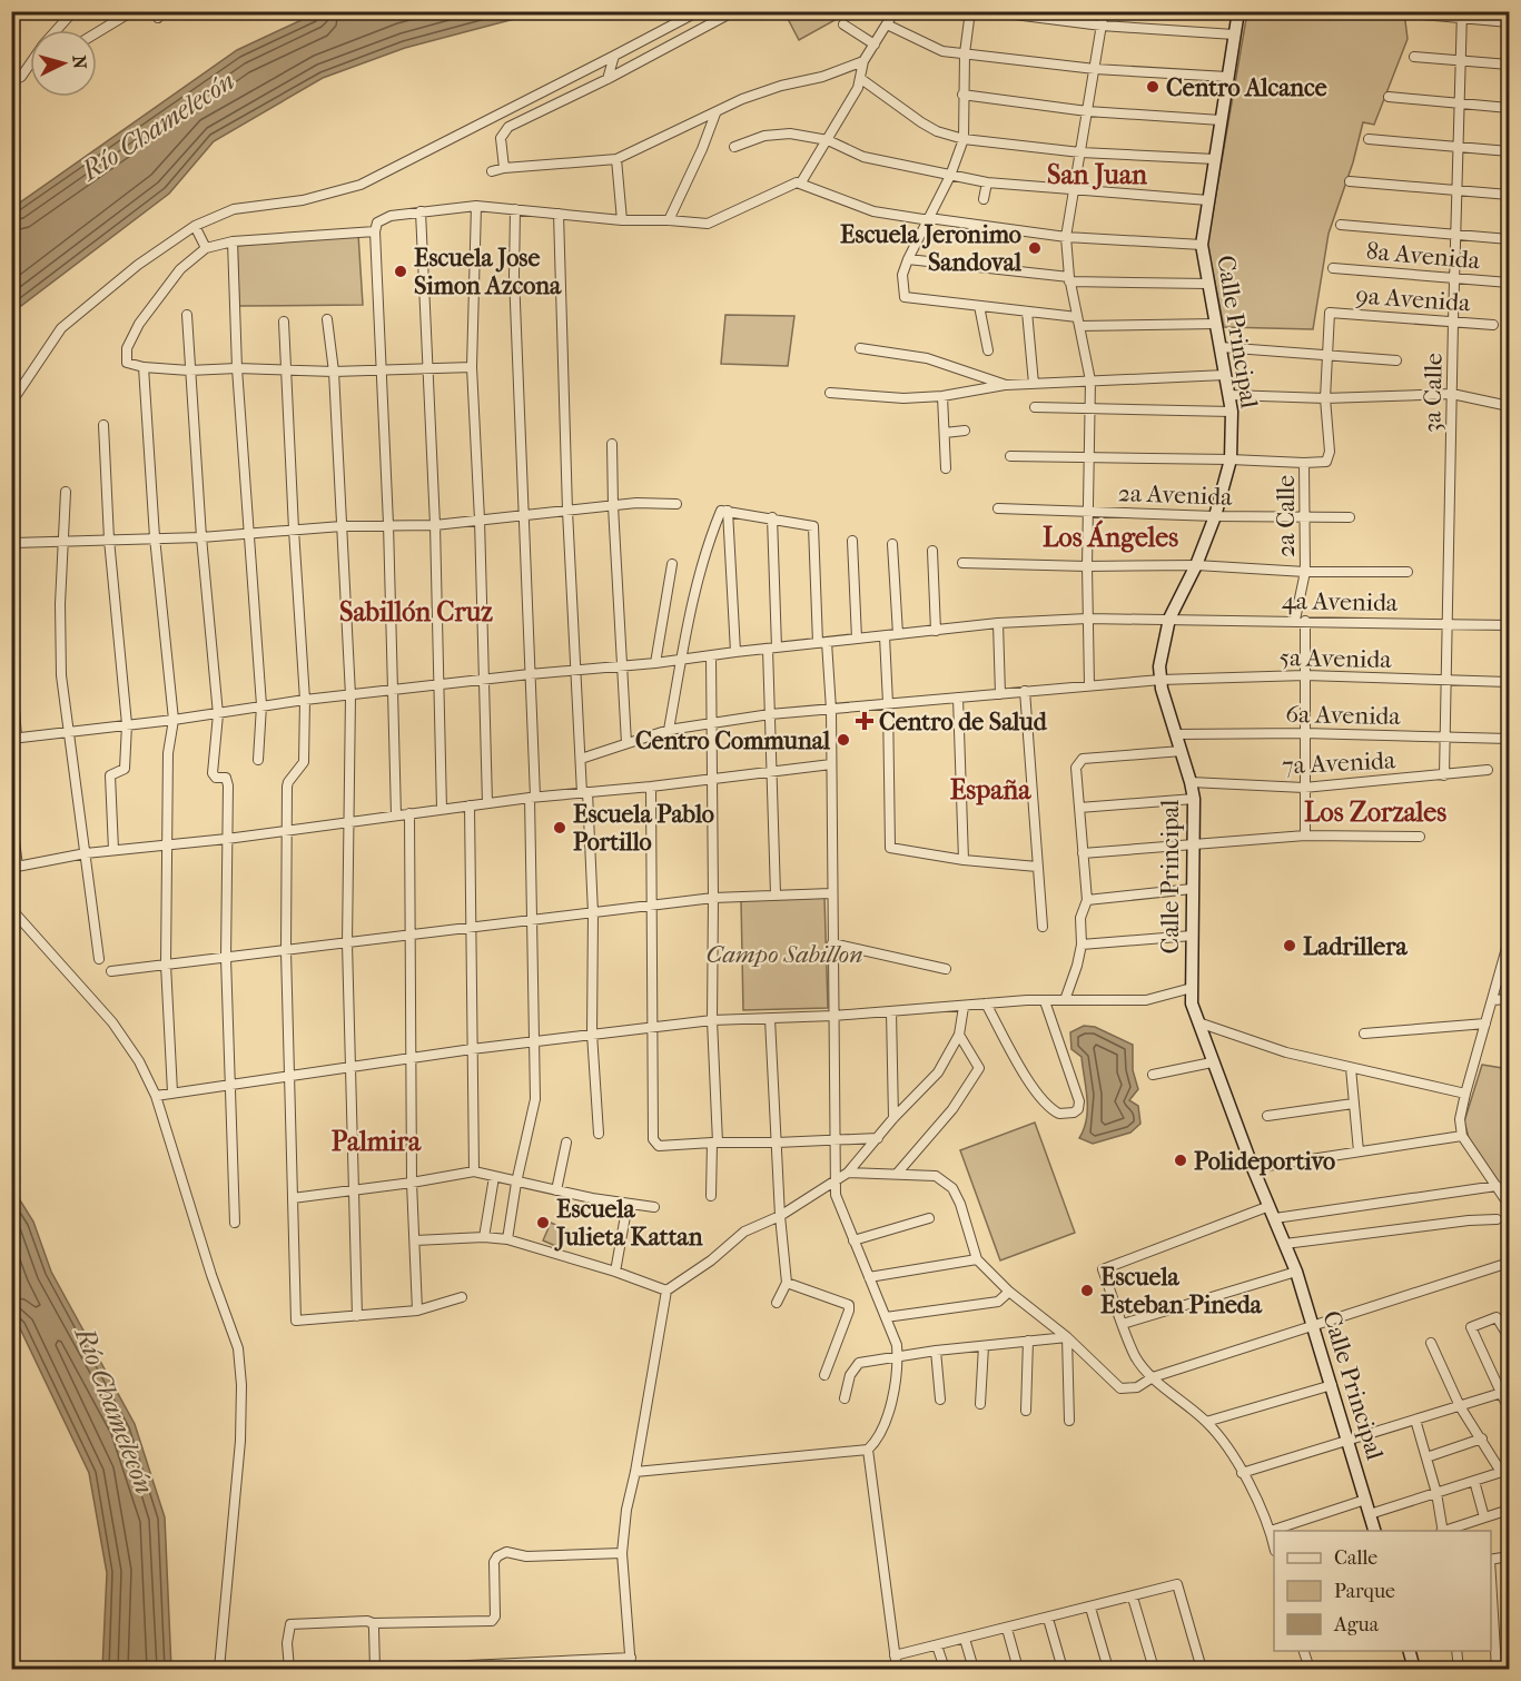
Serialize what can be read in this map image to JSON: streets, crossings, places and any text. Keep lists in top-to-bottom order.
{
  "streets": {
    "street": [
      "8a Avenida",
      "9a Avenida",
      "Calle Principal",
      "3a Calle",
      "2a Avenida",
      "2a Calle",
      "4a Avenida",
      "5a Avenida",
      "6a Avenida",
      "7a Avenida"
    ]
  },
  "crossings": [
    ["8a Avenida", "3a Calle"],
    ["9a Avenida", "3a Calle"],
    ["9a Avenida", "2a Calle"],
    ["Calle Principal", "2a Avenida"],
    ["Calle Principal", "4a Avenida"],
    ["Calle Principal", "5a Avenida"],
    ["Calle Principal", "6a Avenida"],
    ["Calle Principal", "7a Avenida"],
    ["3a Calle", "4a Avenida"],
    ["3a Calle", "5a Avenida"],
    ["3a Calle", "6a Avenida"],
    ["3a Calle", "7a Avenida"],
    ["2a Avenida", "2a Calle"],
    ["2a Calle", "4a Avenida"],
    ["2a Calle", "5a Avenida"],
    ["2a Calle", "6a Avenida"],
    ["2a Calle", "7a Avenida"]
  ],
  "districts": [
    "San Juan",
    "Los Ángeles",
    "Sabillón Cruz",
    "España",
    "Los Zorzales",
    "Palmira"
  ],
  "water": ["Río Chamelecón"],
  "parks": ["Campo Sabillon"],
  "places": {
    "other": [
      "Centro Alcance",
      "Escuela Jeronimo Sandoval",
      "Escuela Jose Simon Azcona",
      "Centro Communal",
      "Escuela Pablo Portillo",
      "Ladrillera",
      "Polideportivo",
      "Escuela Julieta Kattan",
      "Escuela Esteban Pineda"
    ],
    "health": ["Centro de Salud"]
  },
  "legend": ["Calle", "Parque", "Agua"],
  "north": "right"
}
